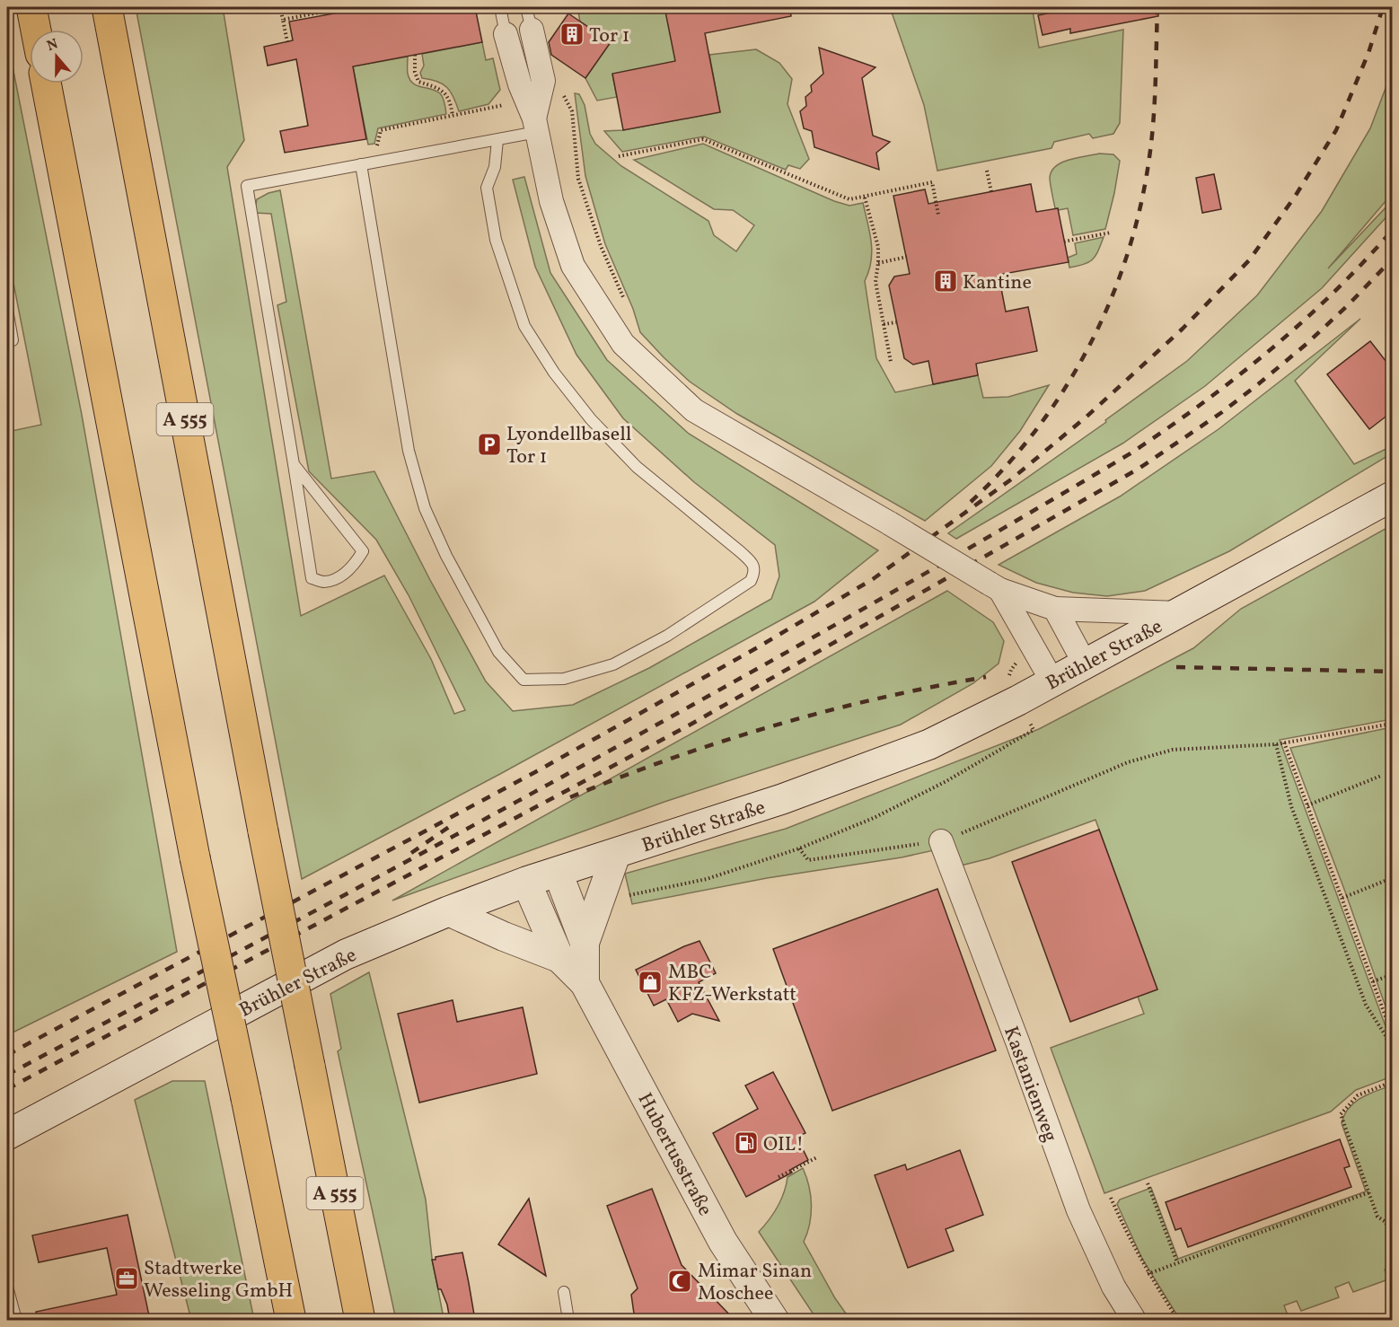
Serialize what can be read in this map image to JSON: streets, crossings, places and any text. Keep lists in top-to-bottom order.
{
  "streets": {
    "highway": ["A 555"],
    "main road": ["Brühler Straße"],
    "street": ["Kastanienweg", "Hubertusstraße"]
  },
  "crossings": [
    ["Brühler Straße", "Hubertusstraße"]
  ],
  "places": {
    "building": ["Tor 1", "Kantine"],
    "parking": ["Lyondellbasell Tor 1"],
    "shop": ["MBC KFZ-Werkstatt"],
    "fuel station": ["OIL!"],
    "office": ["Stadtwerke Wesseling GmbH"],
    "mosque": ["Mimar Sinan Moschee"]
  },
  "north": "top"
}
